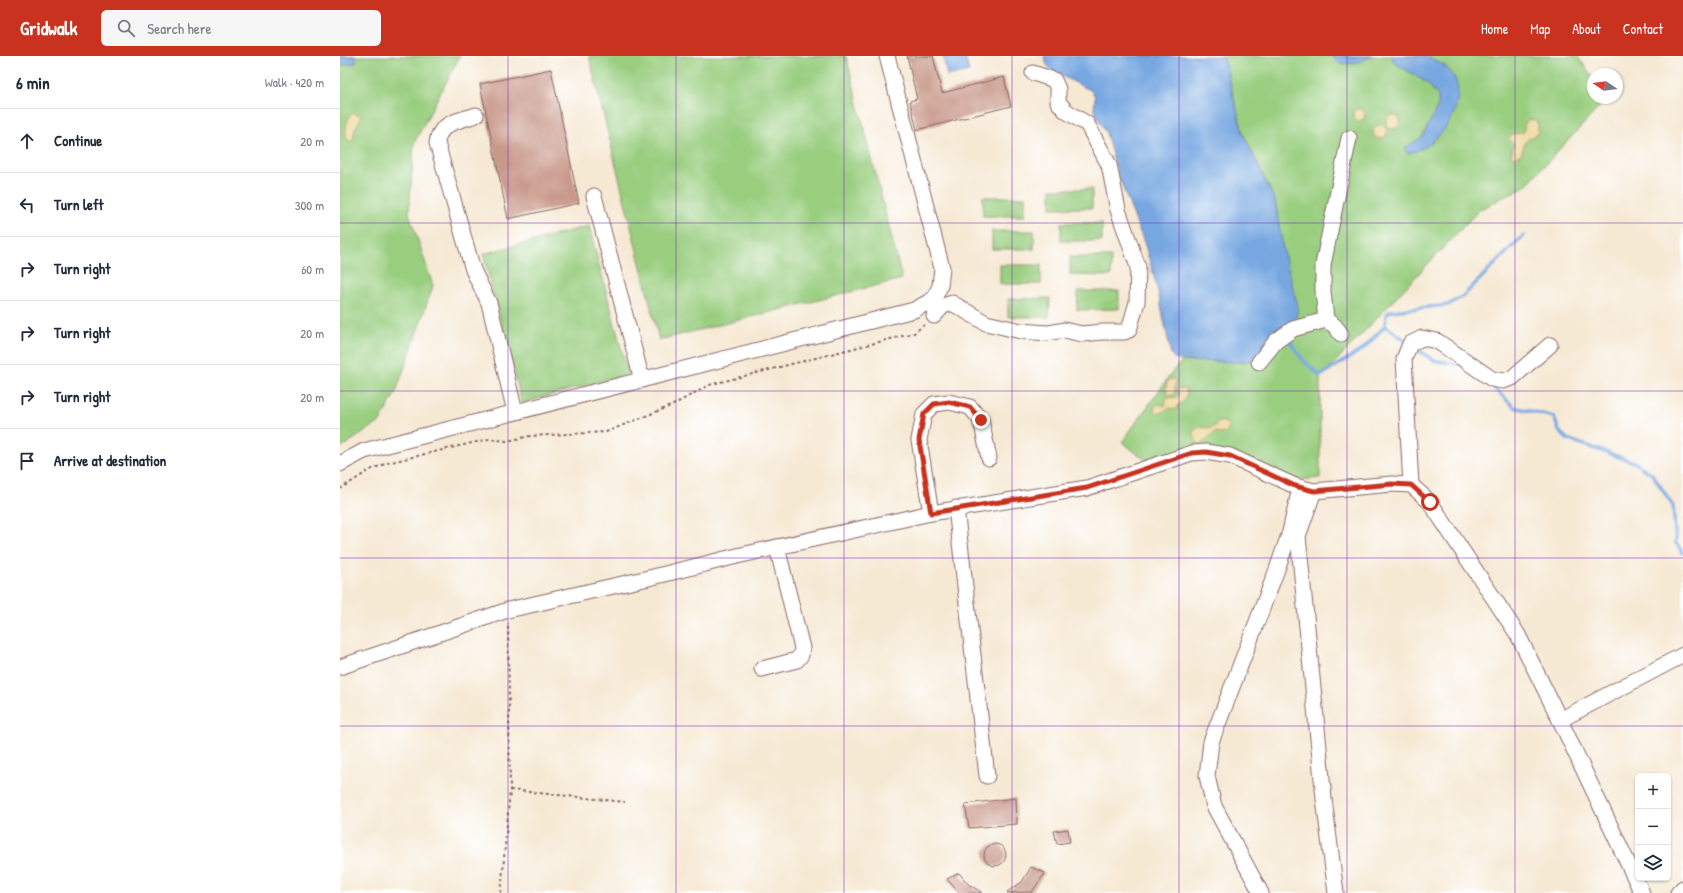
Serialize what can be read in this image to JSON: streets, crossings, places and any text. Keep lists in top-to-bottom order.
{
  "north": "left",
  "page": {
    "header": "Gridwalk",
    "search": "Search here",
    "nav": [
      "Home",
      "Map",
      "About",
      "Contact"
    ],
    "heading": ["6 min", "Walk · 420 m"],
    "list": [
      ["Continue", "20 m"],
      ["Turn left", "300 m"],
      ["Turn right", "60 m"],
      ["Turn right", "20 m"],
      ["Turn right", "20 m"],
      "Arrive at destination"
    ],
    "map_buttons": ["+", "−"]
  }
}
